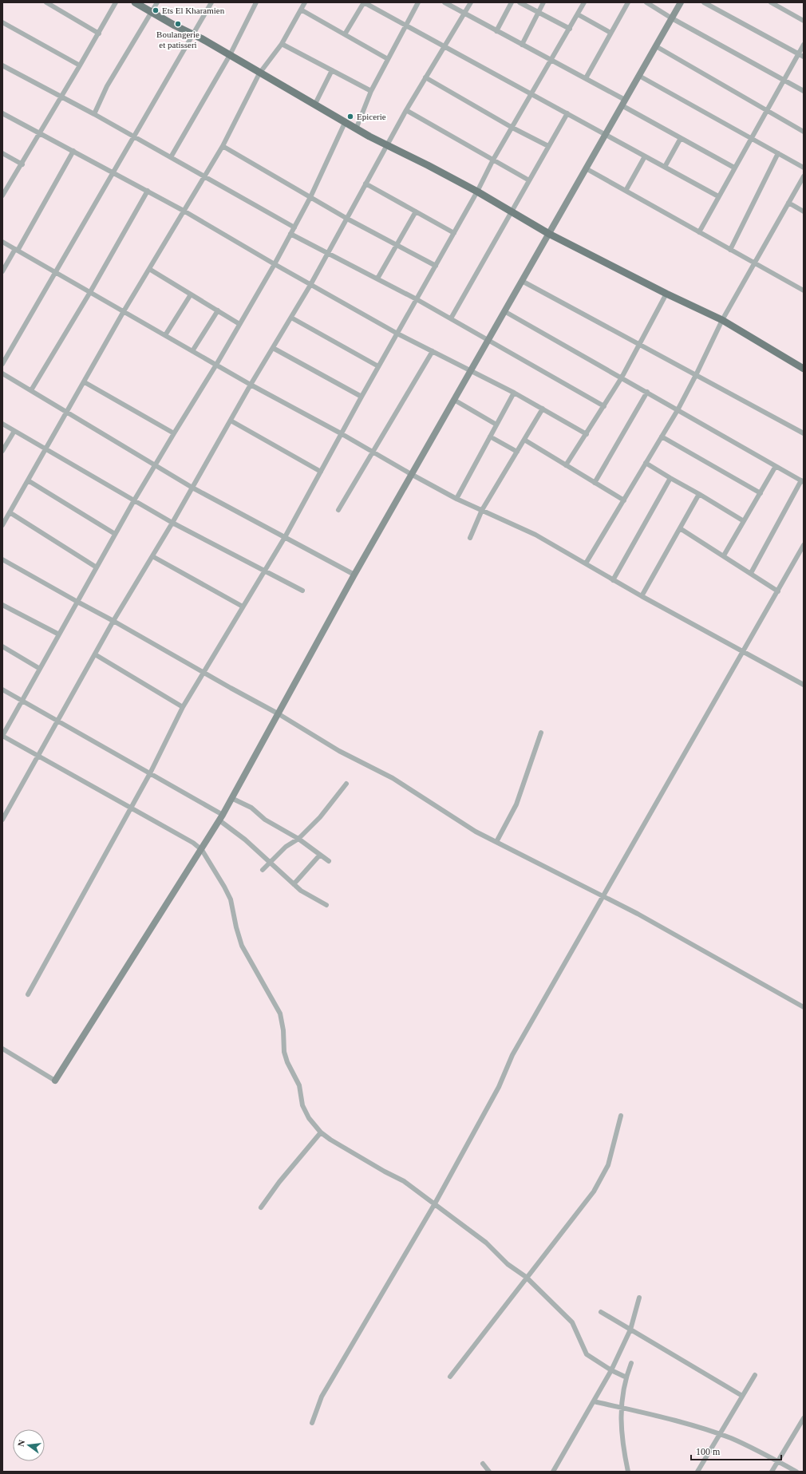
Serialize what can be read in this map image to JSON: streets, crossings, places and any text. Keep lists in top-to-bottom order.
{
  "places": ["Ets El Kharamien", "Boulangerie et patisseri", "Epicerie"],
  "scale_bar": "100 m",
  "north": "left"
}
